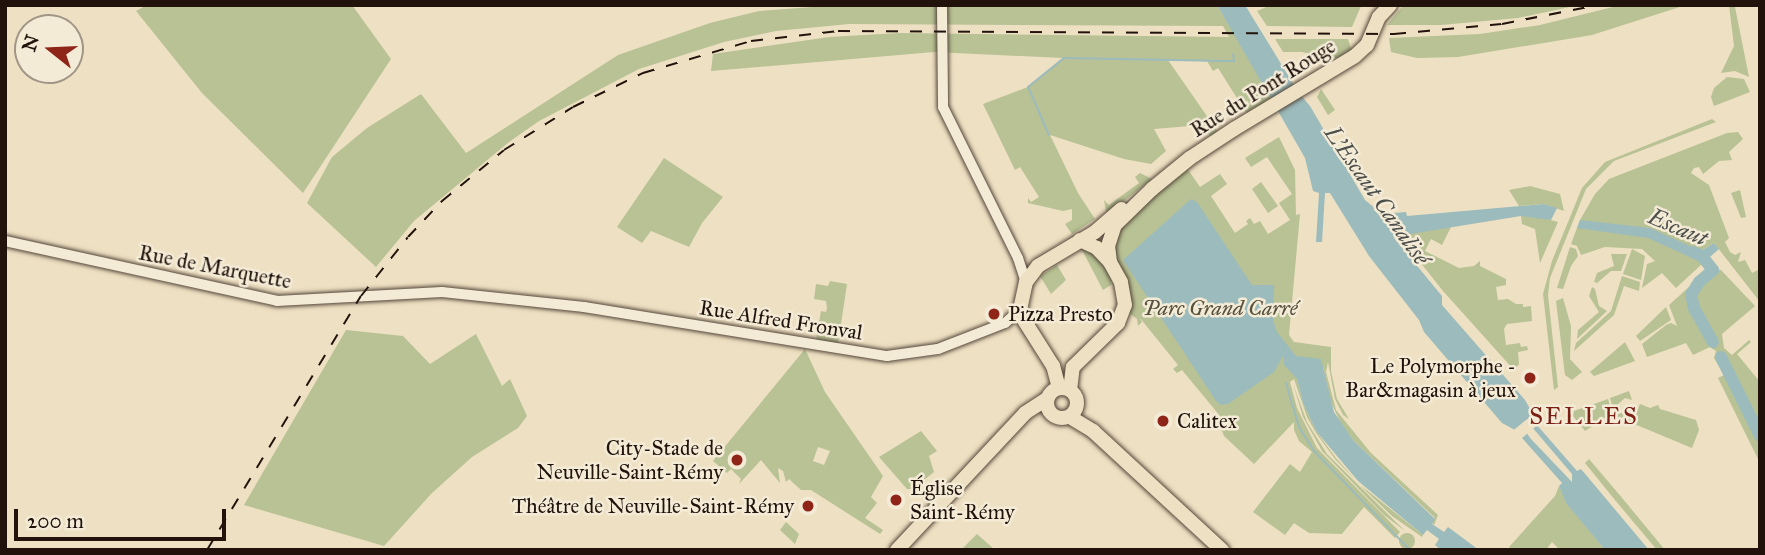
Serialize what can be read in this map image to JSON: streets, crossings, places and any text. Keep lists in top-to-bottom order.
{
  "streets": {
    "main road": ["Rue du Pont Rouge"],
    "street": ["Rue de Marquette", "Rue Alfred Fronval"]
  },
  "crossings": [
    ["Rue du Pont Rouge", "Rue Alfred Fronval"],
    ["Rue de Marquette", "Rue Alfred Fronval"]
  ],
  "districts": ["SELLES"],
  "water": ["L'Escaut Canalisé", "Escaut"],
  "parks": ["Parc Grand Carré"],
  "places": [
    "Pizza Presto",
    "Le Polymorphe - Bar&magasin à jeux",
    "Calitex",
    "City-Stade de Neuville-Saint-Rémy",
    "Église Saint-Rémy",
    "Théâtre de Neuville-Saint-Rémy"
  ],
  "scale_bar": "200 m",
  "north": "left"
}
